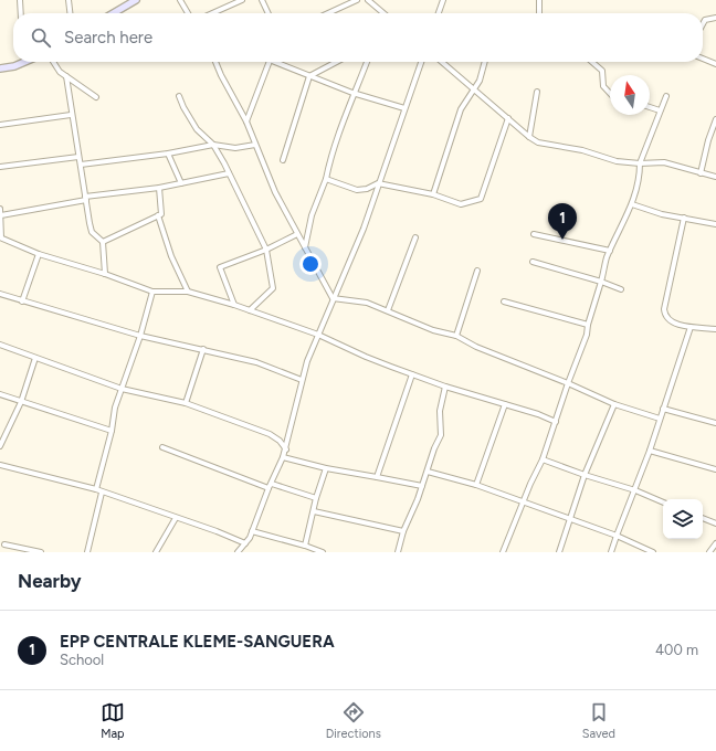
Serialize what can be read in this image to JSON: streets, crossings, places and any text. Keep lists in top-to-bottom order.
{
  "north": "top",
  "page": {
    "search": "Search here",
    "pins": "1",
    "heading": "Nearby",
    "list": [
      {
        "mark": "1",
        "name": "EPP CENTRALE KLEME-SANGUERA",
        "note": "School",
        "value": "400 m"
      }
    ],
    "nav": ["Map", "Directions", "Saved"]
  }
}
